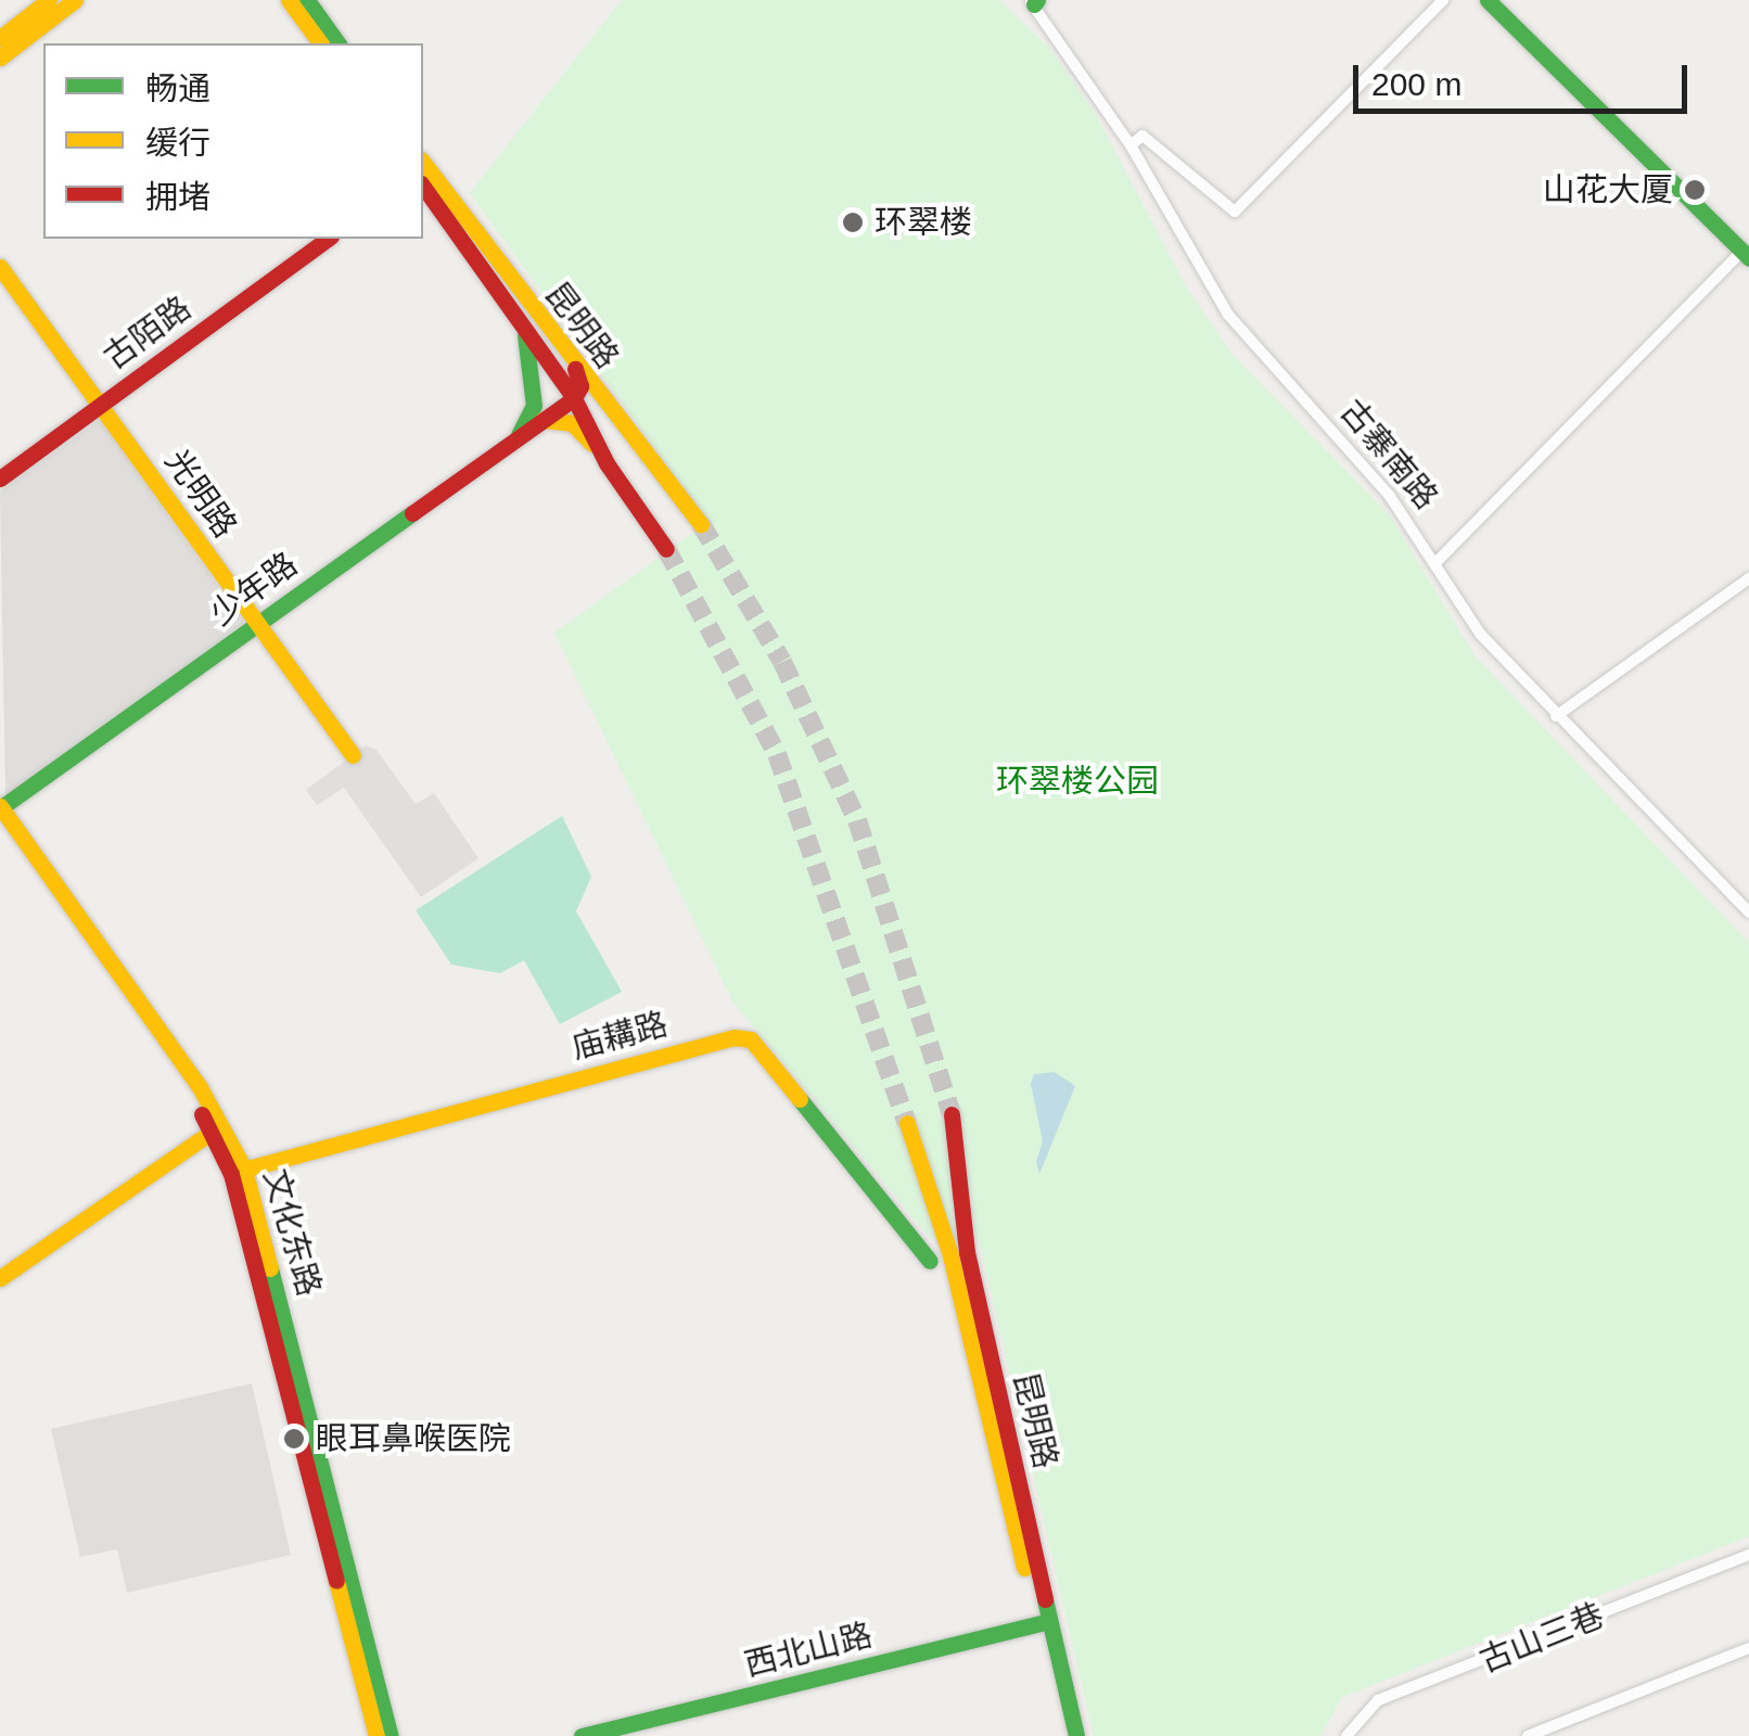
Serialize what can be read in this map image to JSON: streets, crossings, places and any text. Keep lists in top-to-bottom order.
{
  "streets": {
    "main road": [
      "昆明路",
      "古陌路",
      "光明路",
      "少年路",
      "庙耩路",
      "文化东路",
      "西北山路"
    ],
    "street": ["古寨南路", "古山三巷"]
  },
  "crossings": [
    ["昆明路", "少年路"],
    ["昆明路", "西北山路"],
    ["古陌路", "光明路"],
    ["光明路", "少年路"],
    ["少年路", "文化东路"],
    ["庙耩路", "文化东路"]
  ],
  "parks": ["环翠楼公园"],
  "places": ["山花大厦", "环翠楼", "眼耳鼻喉医院"],
  "legend": ["畅通", "缓行", "拥堵"],
  "scale_bar": "200 m"
}
